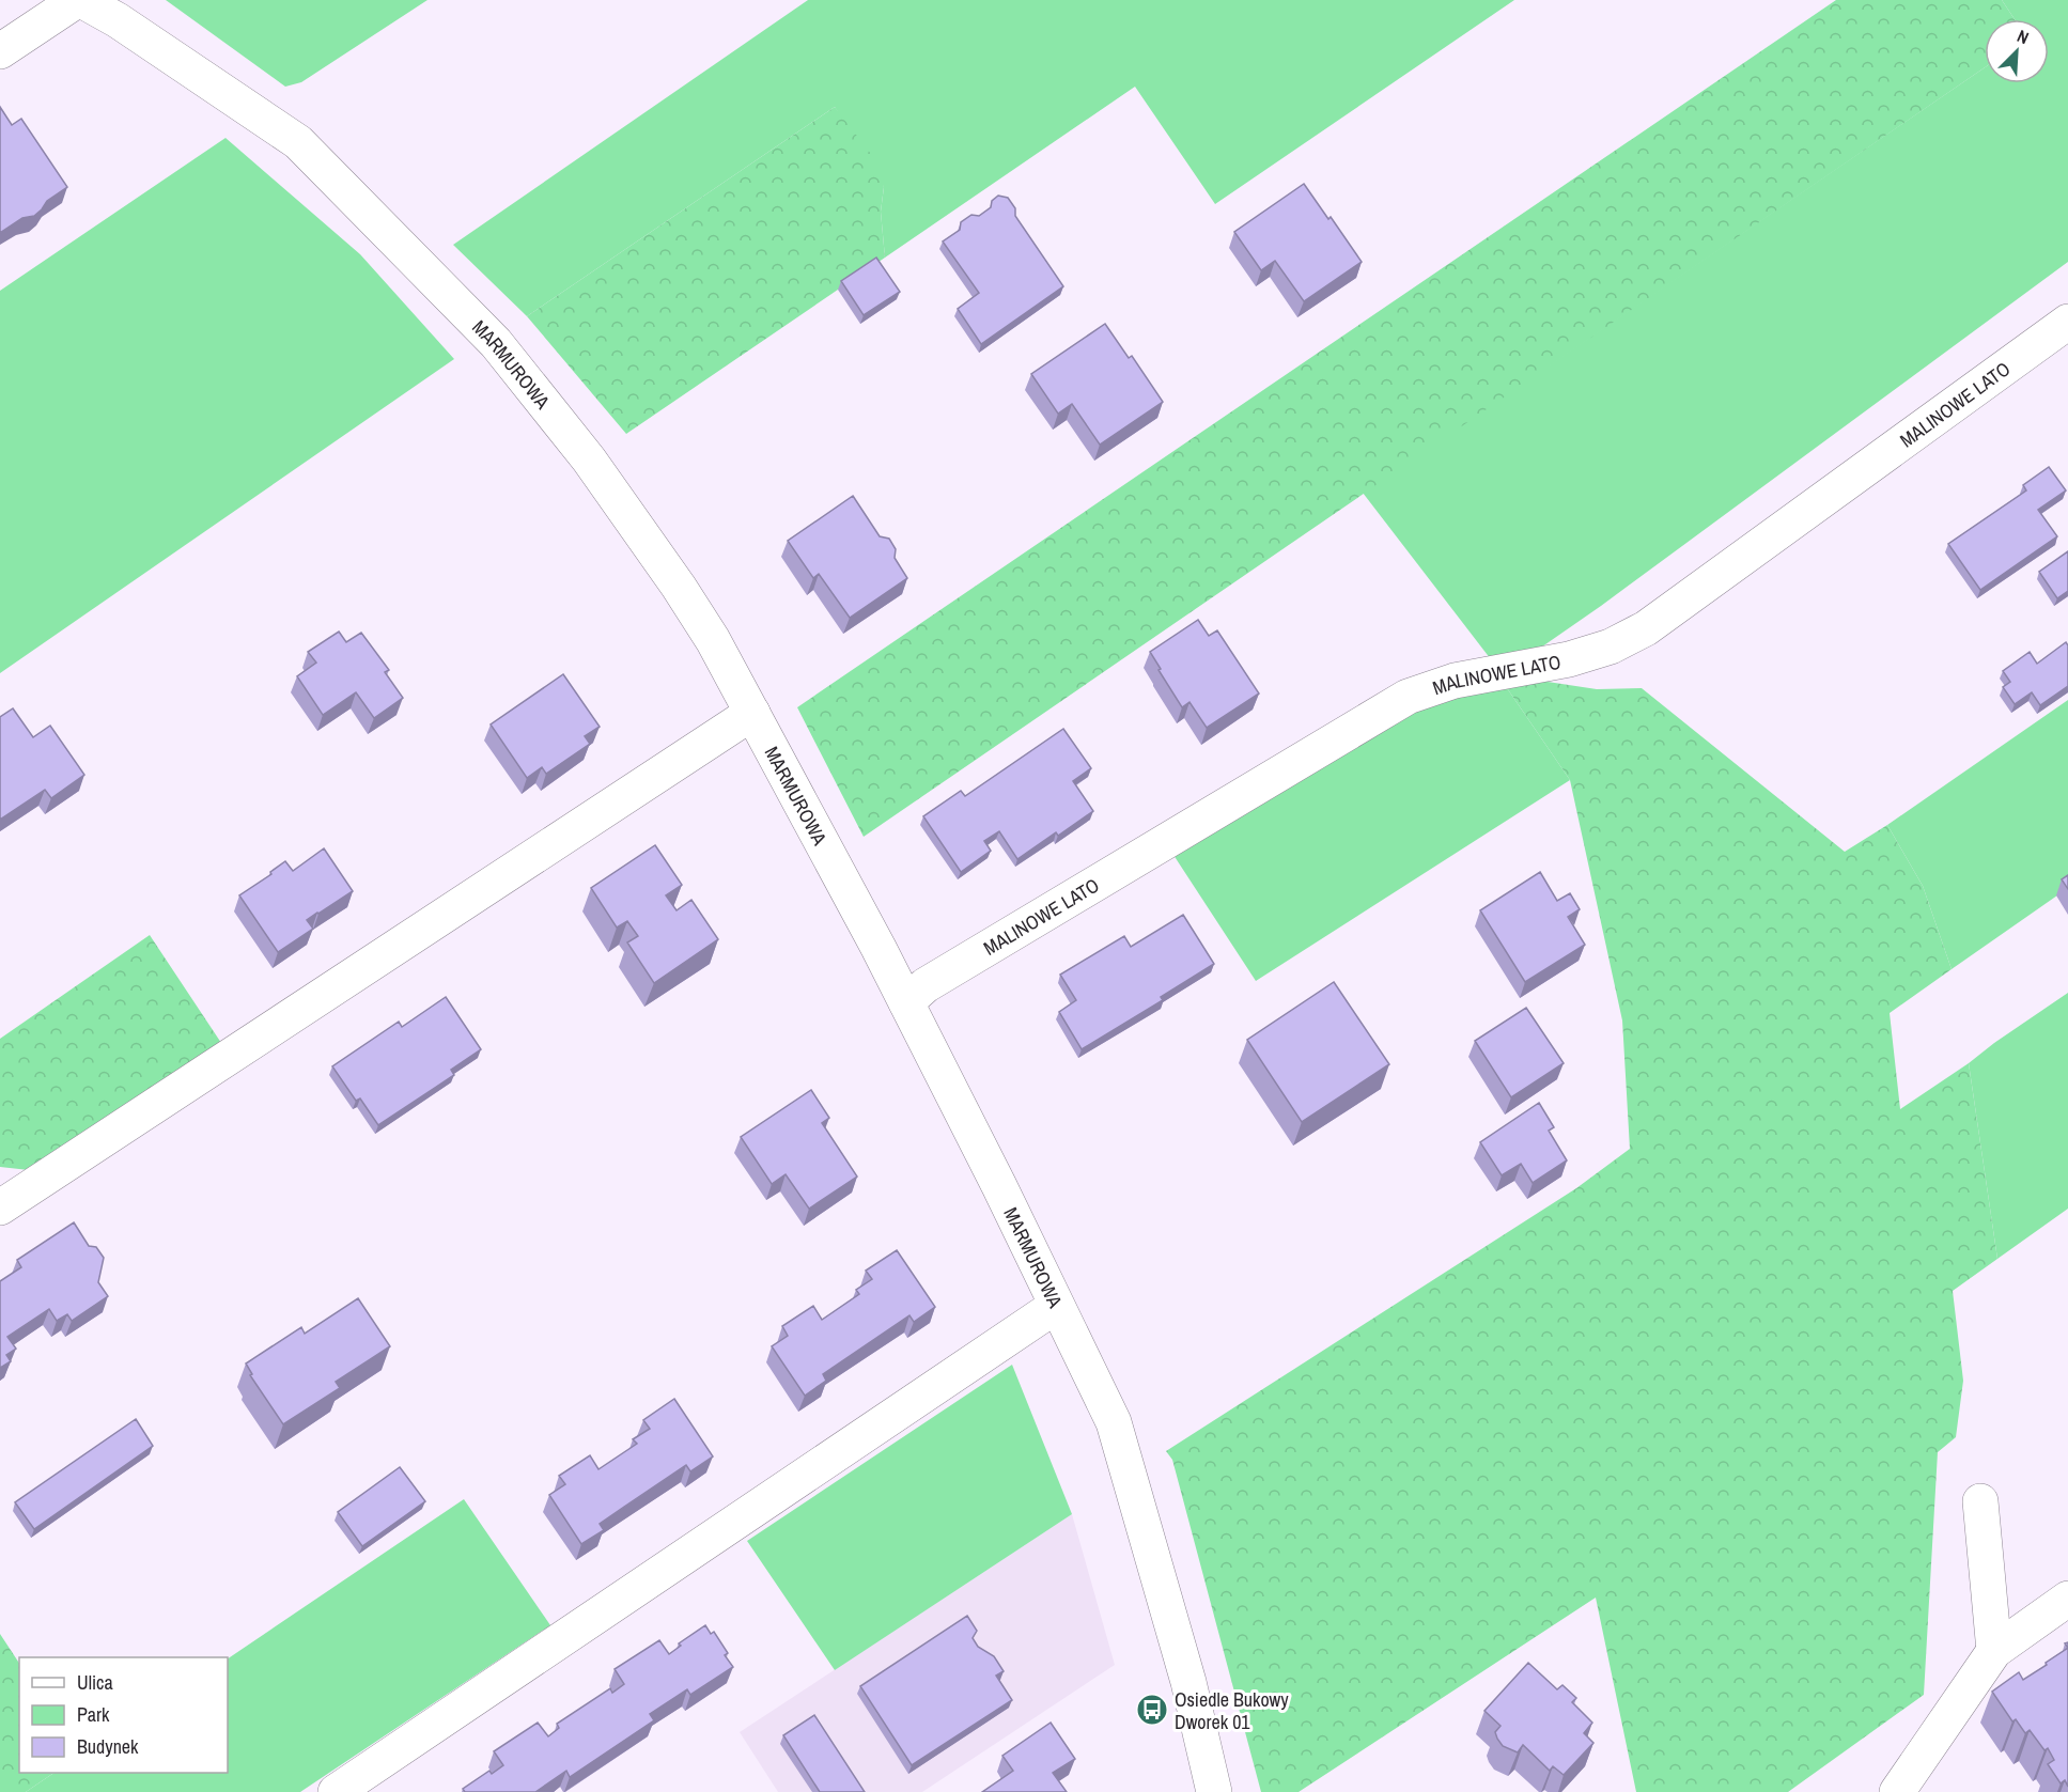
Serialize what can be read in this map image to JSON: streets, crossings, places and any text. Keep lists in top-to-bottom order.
{
  "streets": {
    "street": ["MARMUROWA", "MALINOWE LATO"]
  },
  "crossings": [
    ["MARMUROWA", "MALINOWE LATO"]
  ],
  "places": {
    "bus stop": ["Osiedle Bukowy Dworek 01"]
  },
  "legend": ["Ulica", "Park", "Budynek"],
  "north": "top right"
}
